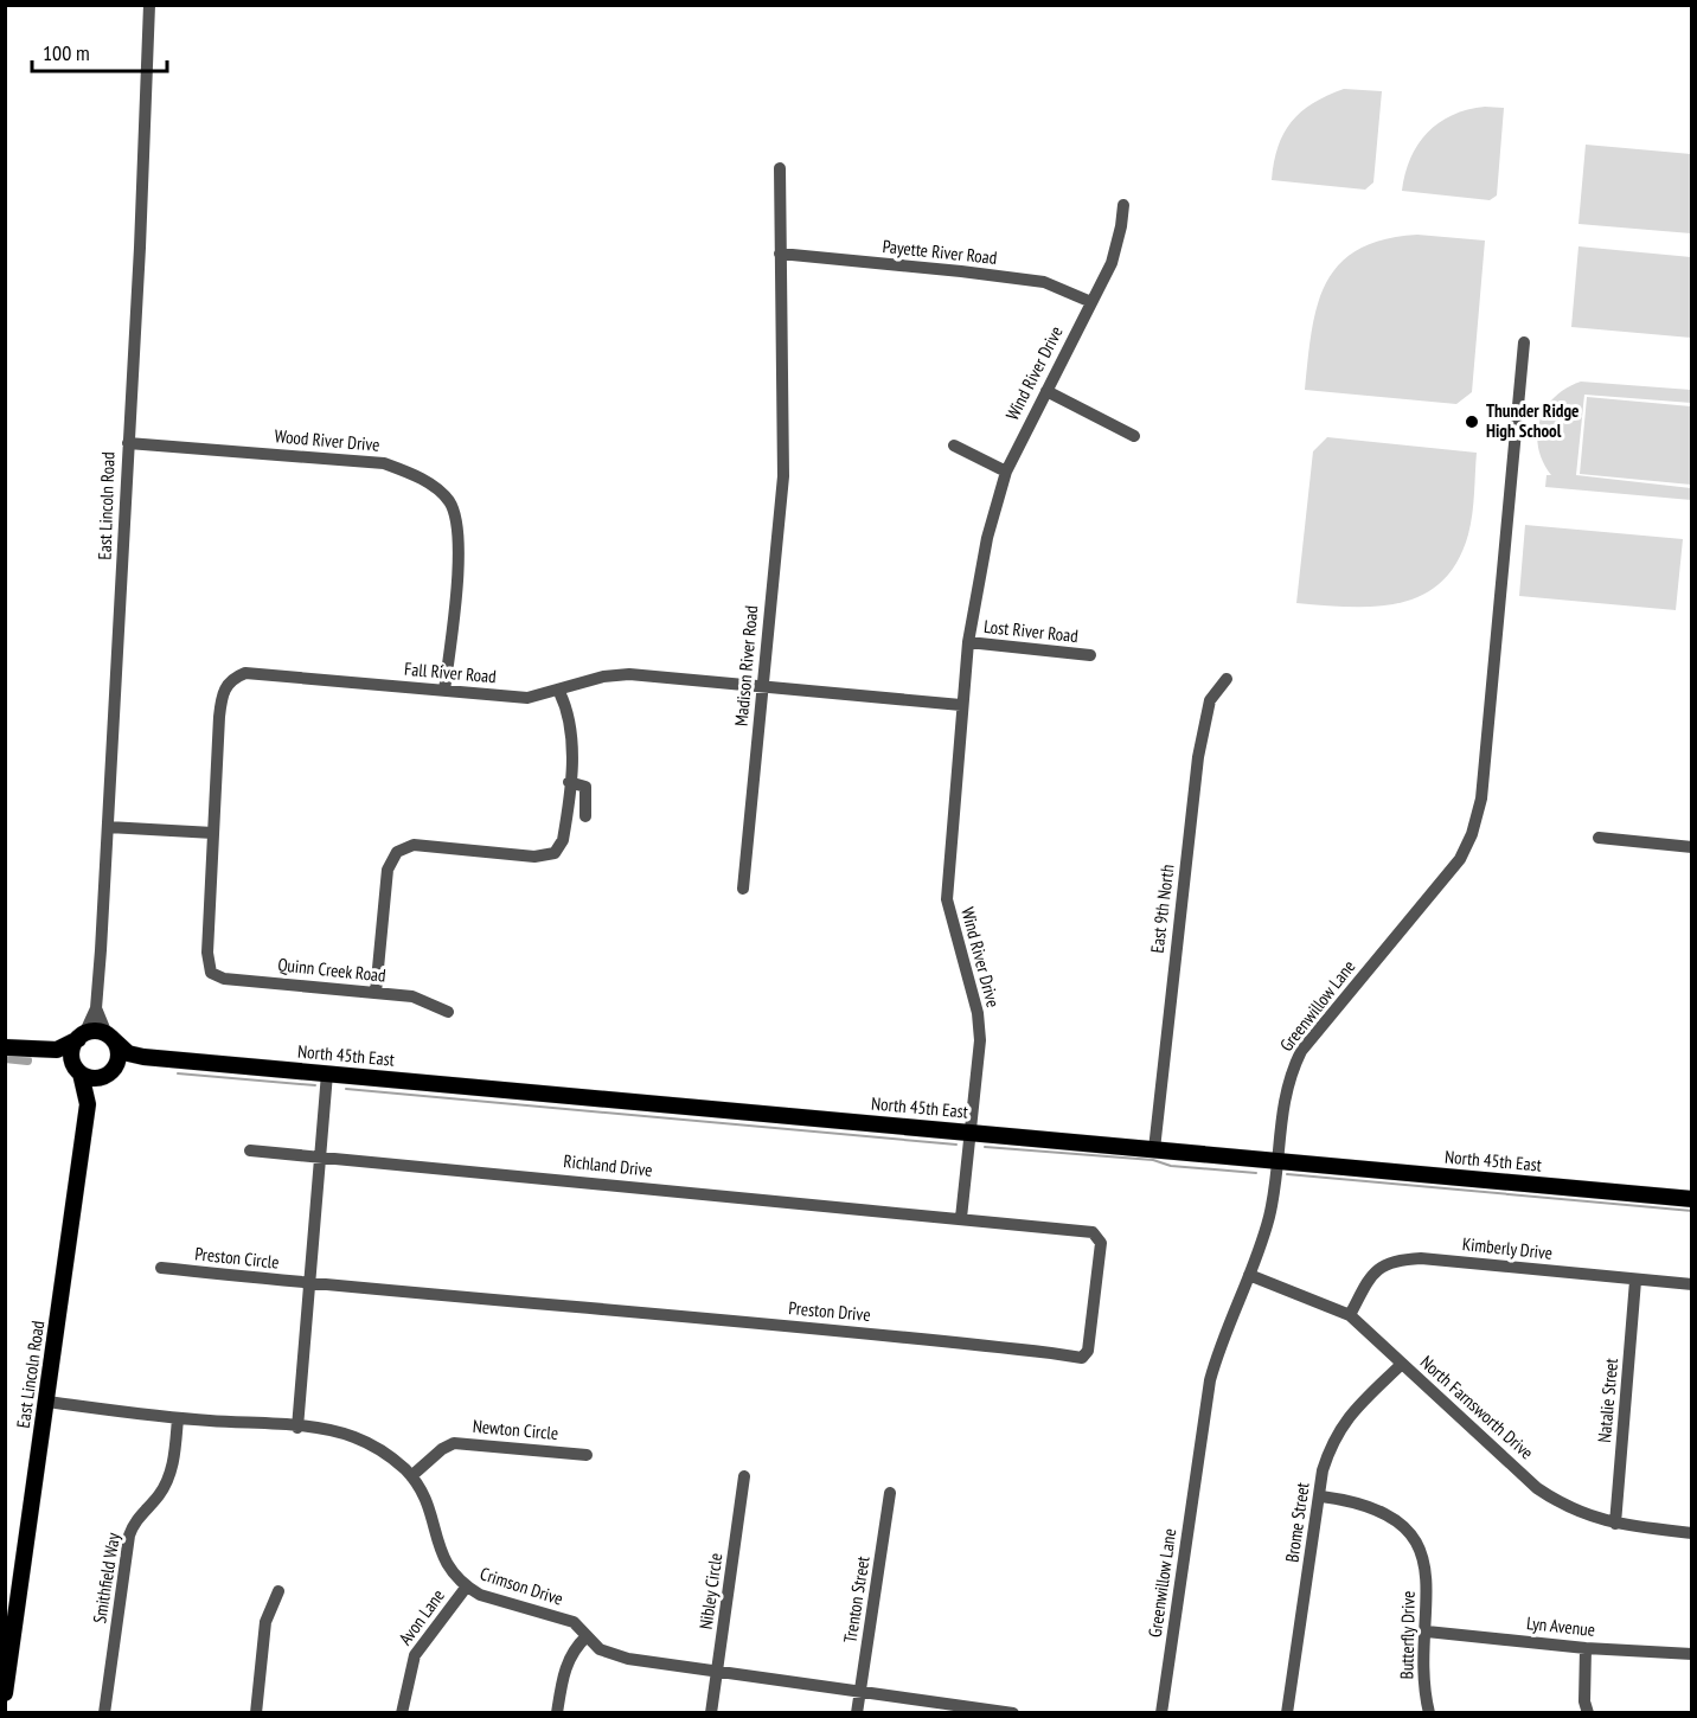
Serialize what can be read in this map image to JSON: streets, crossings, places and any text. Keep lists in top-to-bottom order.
{
  "streets": {
    "main road": ["East Lincoln Road", "North 45th East"],
    "street": [
      "Payette River Road",
      "Wind River Drive",
      "Wood River Drive",
      "Lost River Road",
      "Madison River Road",
      "Fall River Road",
      "East 9th North",
      "Quinn Creek Road",
      "Greenwillow Lane",
      "Richland Drive",
      "Kimberly Drive",
      "Preston Circle",
      "Preston Drive",
      "Natalie Street",
      "North Farnsworth Drive",
      "Newton Circle",
      "Brome Street",
      "Smithfield Way",
      "Crimson Drive",
      "Nibley Circle",
      "Trenton Street",
      "Avon Lane",
      "Lyn Avenue",
      "Butterfly Drive"
    ]
  },
  "crossings": [
    ["Payette River Road", "Wind River Drive"],
    ["Payette River Road", "Madison River Road"],
    ["Wind River Drive", "Lost River Road"],
    ["Wind River Drive", "Fall River Road"],
    ["Wind River Drive", "North 45th East"],
    ["Wind River Drive", "Richland Drive"],
    ["Wind River Drive", "Preston Drive"],
    ["Wood River Drive", "East Lincoln Road"],
    ["Wood River Drive", "Fall River Road"],
    ["East Lincoln Road", "North 45th East"],
    ["East Lincoln Road", "Crimson Drive"],
    ["Madison River Road", "Fall River Road"],
    ["Fall River Road", "Quinn Creek Road"],
    ["East 9th North", "North 45th East"],
    ["Greenwillow Lane", "North 45th East"],
    ["Greenwillow Lane", "North Farnsworth Drive"],
    ["Richland Drive", "Preston Drive"],
    ["Kimberly Drive", "Natalie Street"],
    ["Kimberly Drive", "North Farnsworth Drive"],
    ["Preston Circle", "Preston Drive"],
    ["Natalie Street", "North Farnsworth Drive"],
    ["North Farnsworth Drive", "Brome Street"],
    ["Newton Circle", "Crimson Drive"],
    ["Brome Street", "Butterfly Drive"],
    ["Smithfield Way", "Crimson Drive"],
    ["Crimson Drive", "Nibley Circle"],
    ["Crimson Drive", "Trenton Street"],
    ["Crimson Drive", "Avon Lane"],
    ["Lyn Avenue", "Butterfly Drive"]
  ],
  "places": ["Thunder Ridge High School"],
  "scale_bar": "100 m"
}
